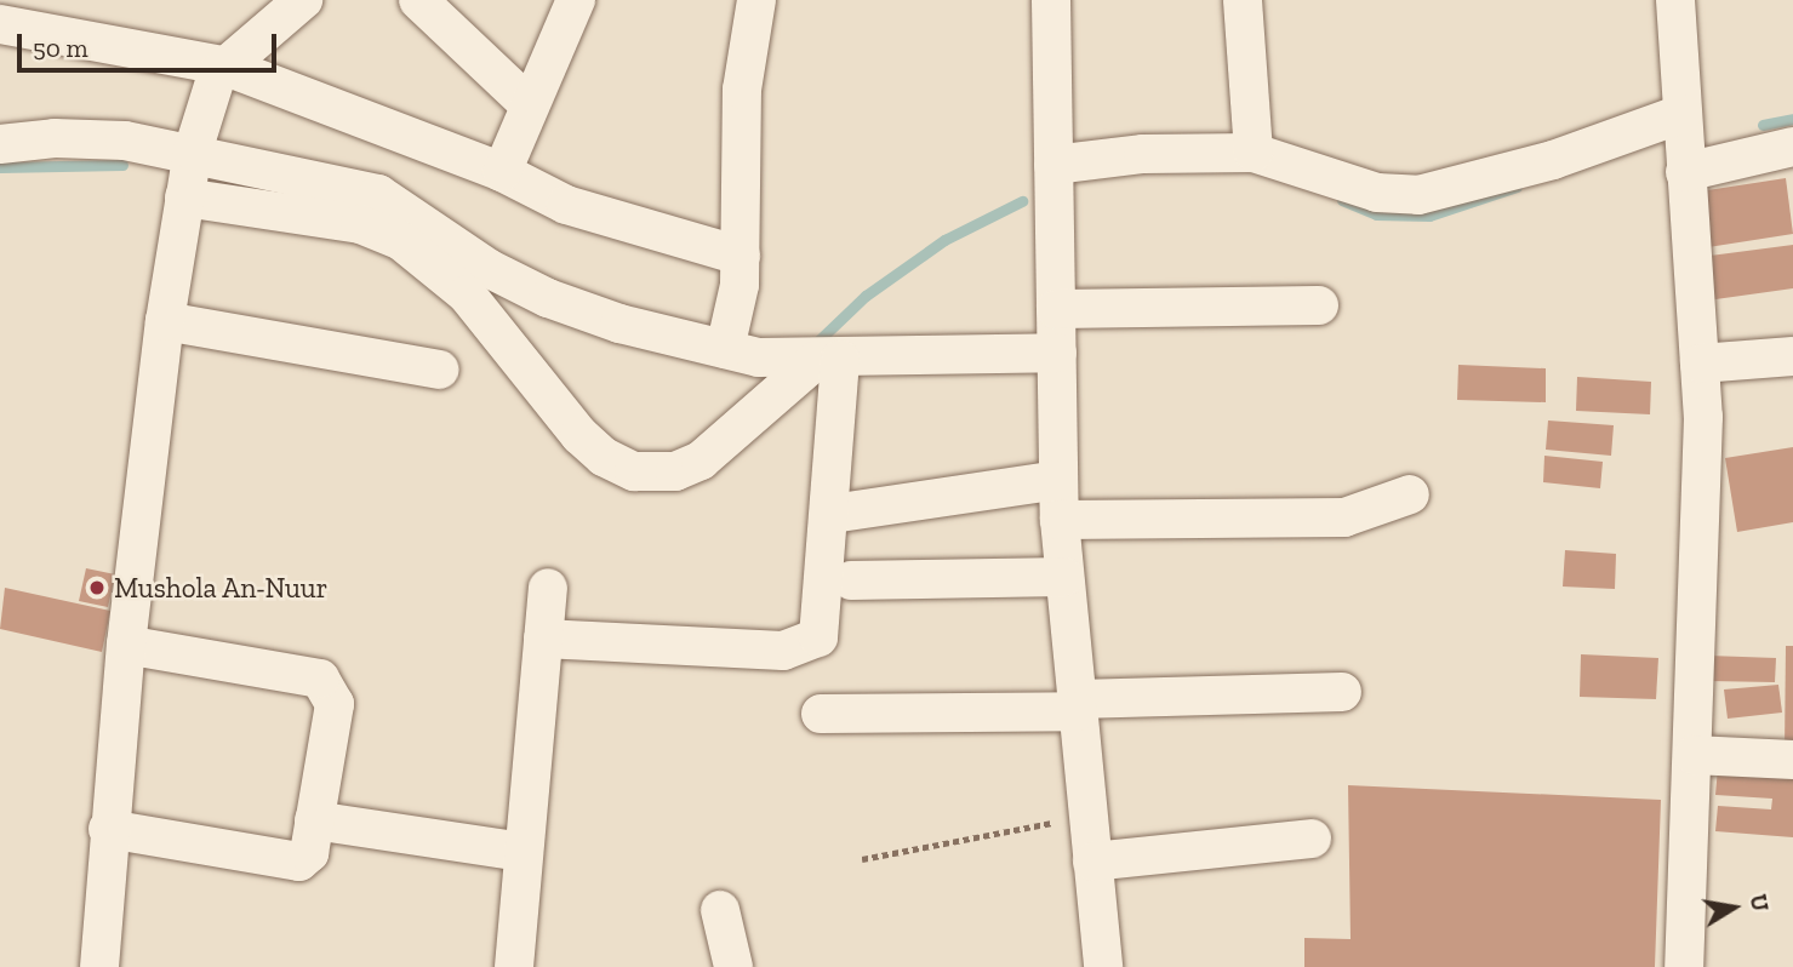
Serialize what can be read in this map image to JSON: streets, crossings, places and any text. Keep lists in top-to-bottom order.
{
  "places": ["Mushola An-Nuur"],
  "scale_bar": "50 m",
  "north": "right"
}
